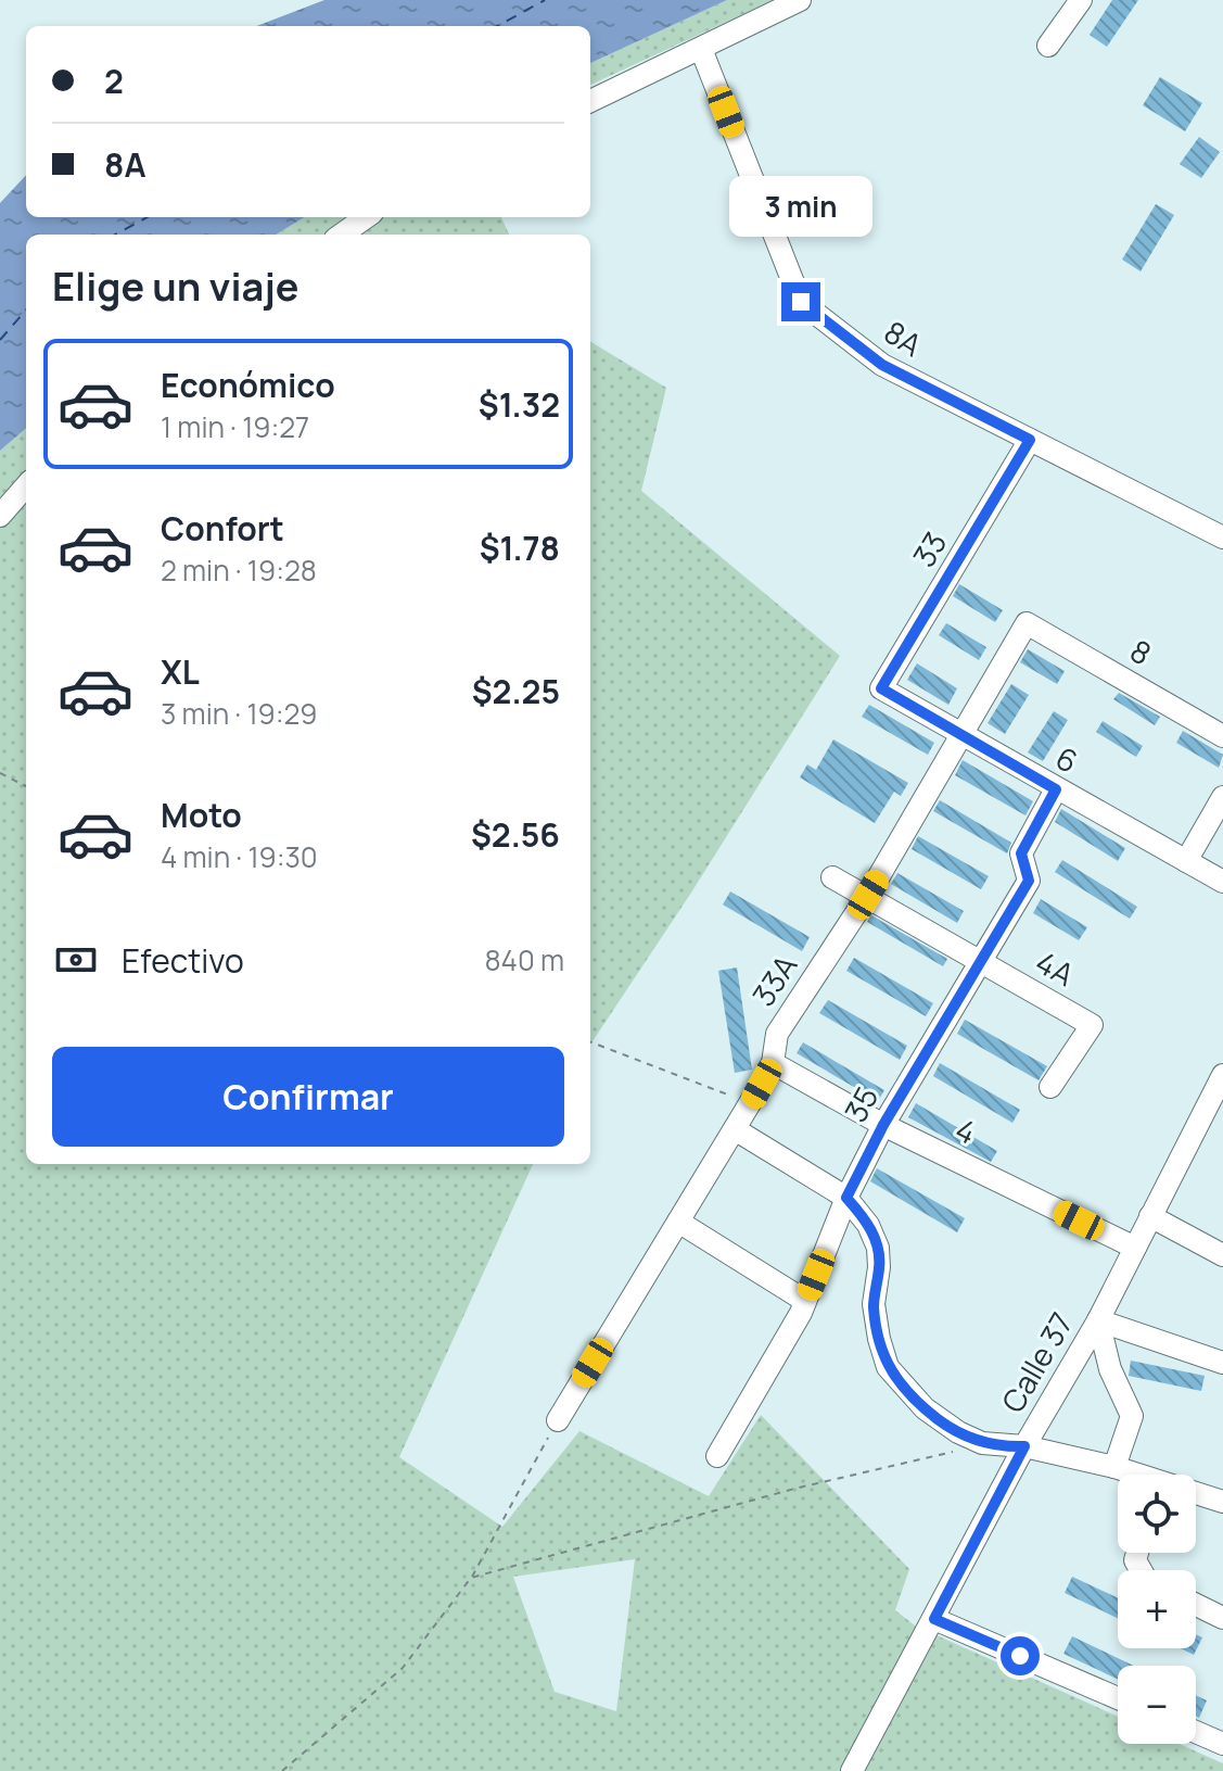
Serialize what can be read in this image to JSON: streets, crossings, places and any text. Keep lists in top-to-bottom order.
{
  "streets": {
    "street": [
      "8A",
      "33",
      "8",
      "6",
      "4A",
      "33A",
      "35",
      "4",
      "Calle 37"
    ]
  },
  "crossings": [
    ["8A", "33"],
    ["33", "6"],
    ["8", "33A"],
    ["6", "33A"],
    ["6", "35"],
    ["4A", "33A"],
    ["4A", "35"],
    ["33A", "4"],
    ["35", "4"],
    ["4", "Calle 37"]
  ],
  "page": {
    "banner": ["2", "8A"],
    "bubble": "3 min",
    "heading": "Elige un viaje",
    "list": [
      {
        "name": "Económico",
        "note": "1 min · 19:27",
        "value": "$1.32"
      },
      {
        "name": "Confort",
        "note": "2 min · 19:28",
        "value": "$1.78"
      },
      {
        "name": "XL",
        "note": "3 min · 19:29",
        "value": "$2.25"
      },
      {
        "name": "Moto",
        "note": "4 min · 19:30",
        "value": "$2.56"
      }
    ],
    "pay": ["Efectivo", "840 m"],
    "buttons": "Confirmar",
    "map_buttons": ["+", "−"]
  }
}
